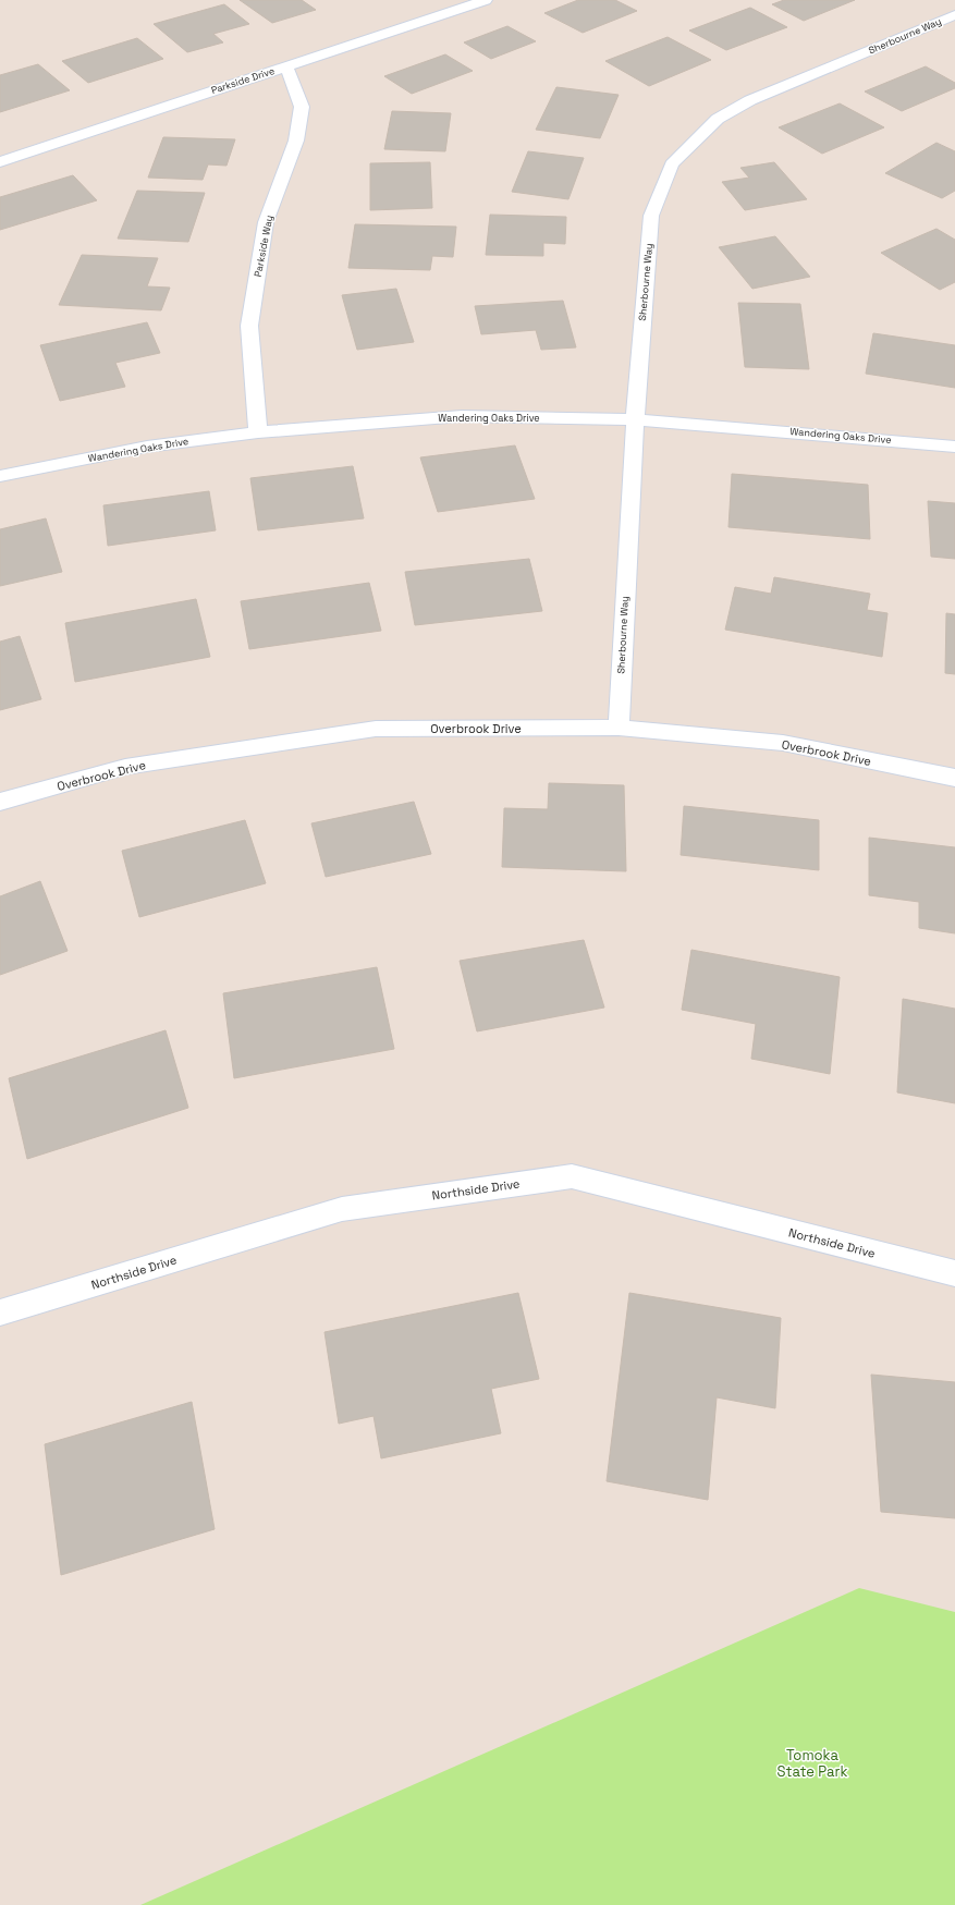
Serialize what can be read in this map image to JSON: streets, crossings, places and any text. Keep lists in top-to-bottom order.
{
  "streets": {
    "street": [
      "Sherbourne Way",
      "Parkside Drive",
      "Parkside Way",
      "Wandering Oaks Drive",
      "Overbrook Drive",
      "Northside Drive"
    ]
  },
  "crossings": [
    ["Sherbourne Way", "Wandering Oaks Drive"],
    ["Sherbourne Way", "Overbrook Drive"],
    ["Parkside Drive", "Parkside Way"],
    ["Parkside Way", "Wandering Oaks Drive"]
  ],
  "parks": ["Tomoka State Park"]
}
